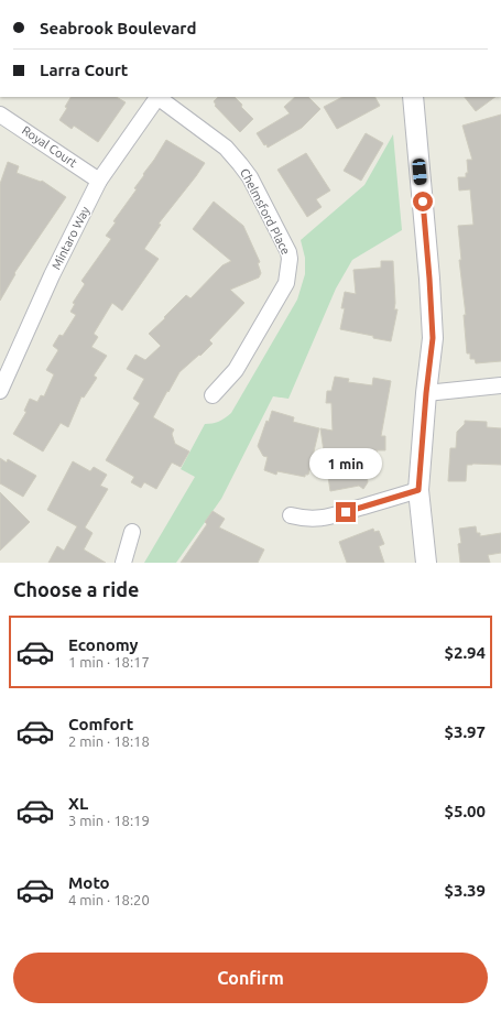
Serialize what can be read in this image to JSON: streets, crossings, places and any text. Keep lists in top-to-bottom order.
{
  "streets": {
    "street": ["Royal Court", "Chelmsford Place", "Mintaro Way"]
  },
  "crossings": [
    ["Royal Court", "Mintaro Way"]
  ],
  "page": {
    "banner": ["Seabrook Boulevard", "Larra Court"],
    "bubble": "1 min",
    "heading": "Choose a ride",
    "list": [
      {
        "name": "Economy",
        "note": "1 min · 18:17",
        "value": "$2.94"
      },
      {
        "name": "Comfort",
        "note": "2 min · 18:18",
        "value": "$3.97"
      },
      {
        "name": "XL",
        "note": "3 min · 18:19",
        "value": "$5.00"
      },
      {
        "name": "Moto",
        "note": "4 min · 18:20",
        "value": "$3.39"
      }
    ],
    "buttons": "Confirm"
  }
}
